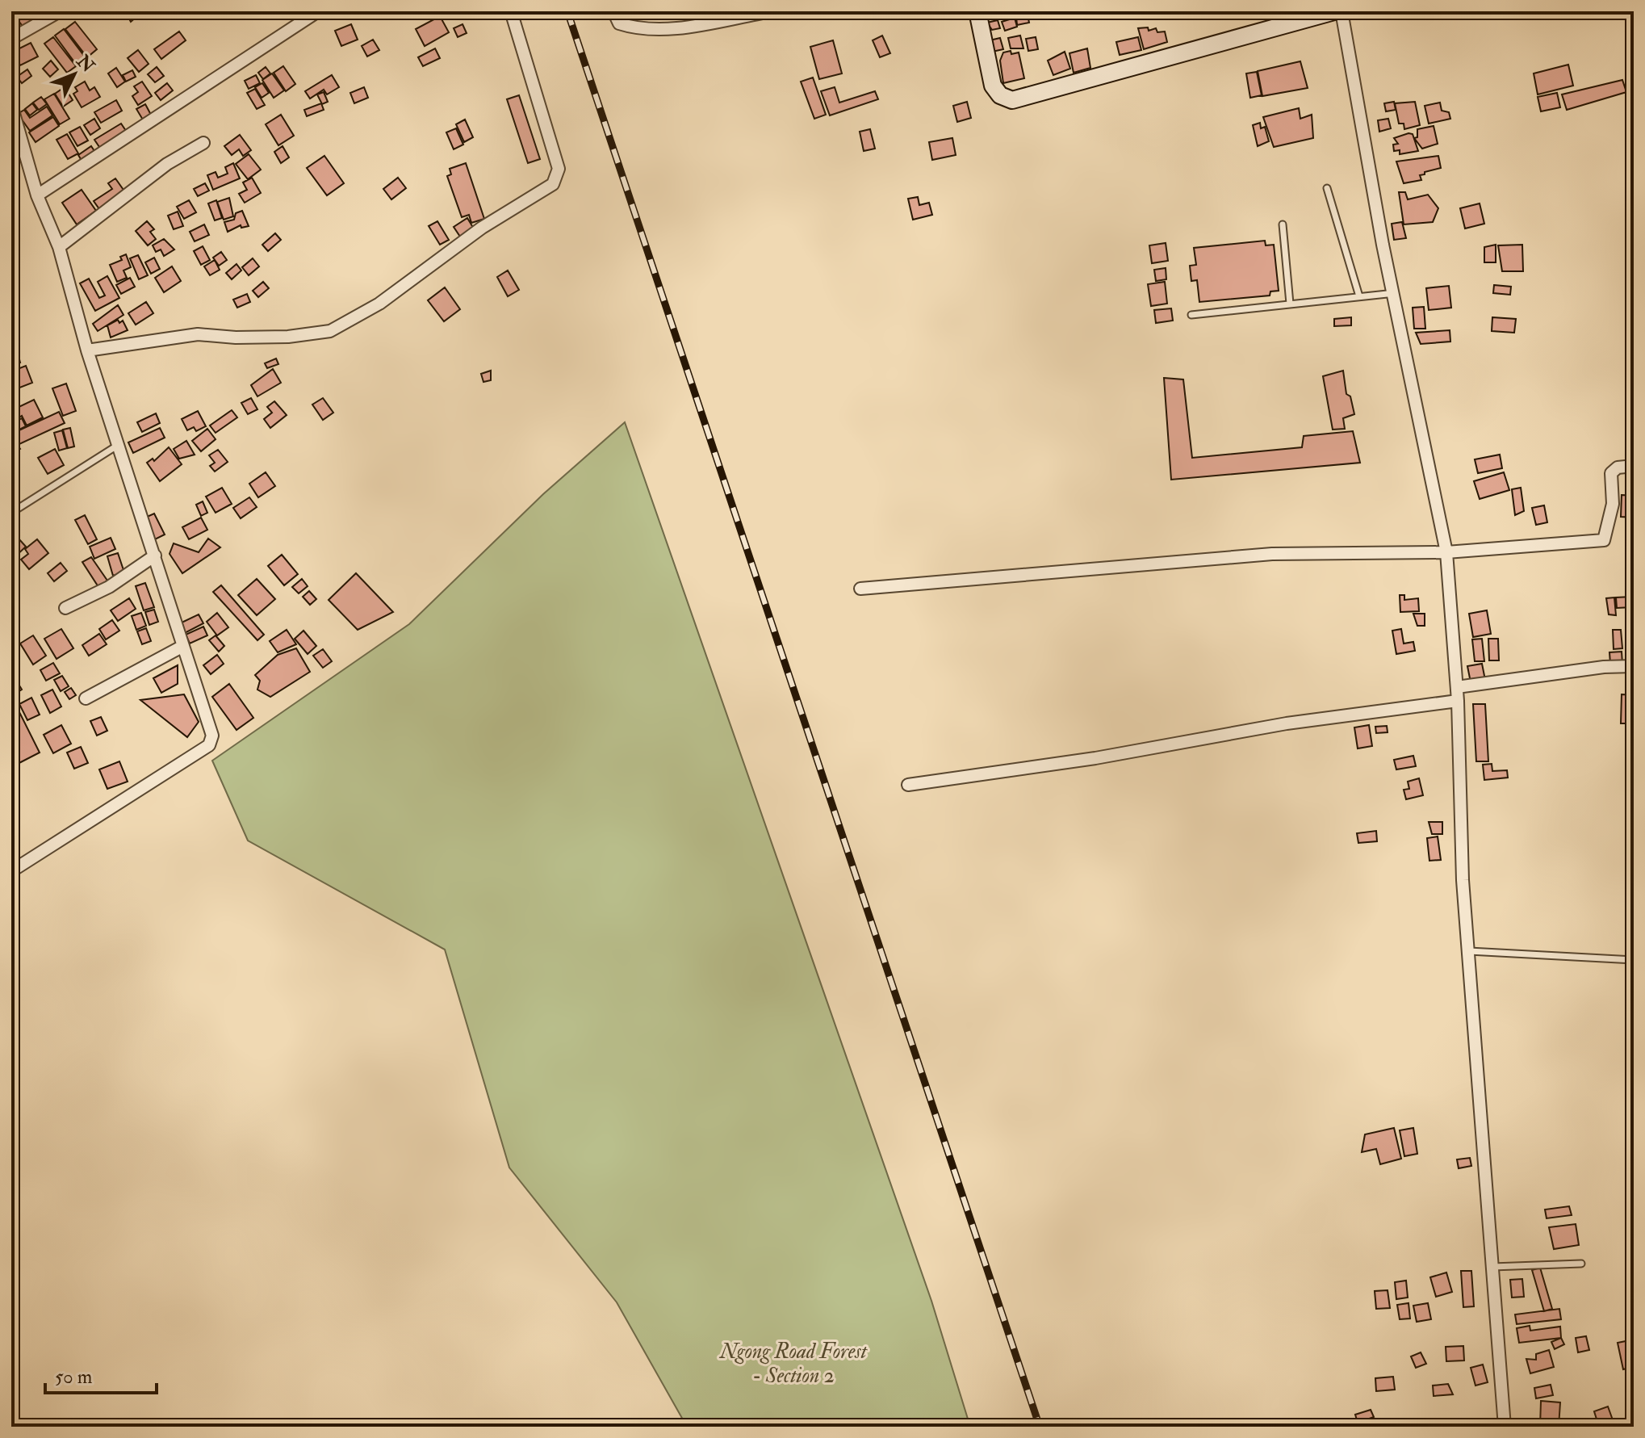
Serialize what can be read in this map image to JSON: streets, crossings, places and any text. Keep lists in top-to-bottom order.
{
  "parks": ["Ngong Road Forest - Section 2"],
  "scale_bar": "50 m",
  "north": "top right"
}
